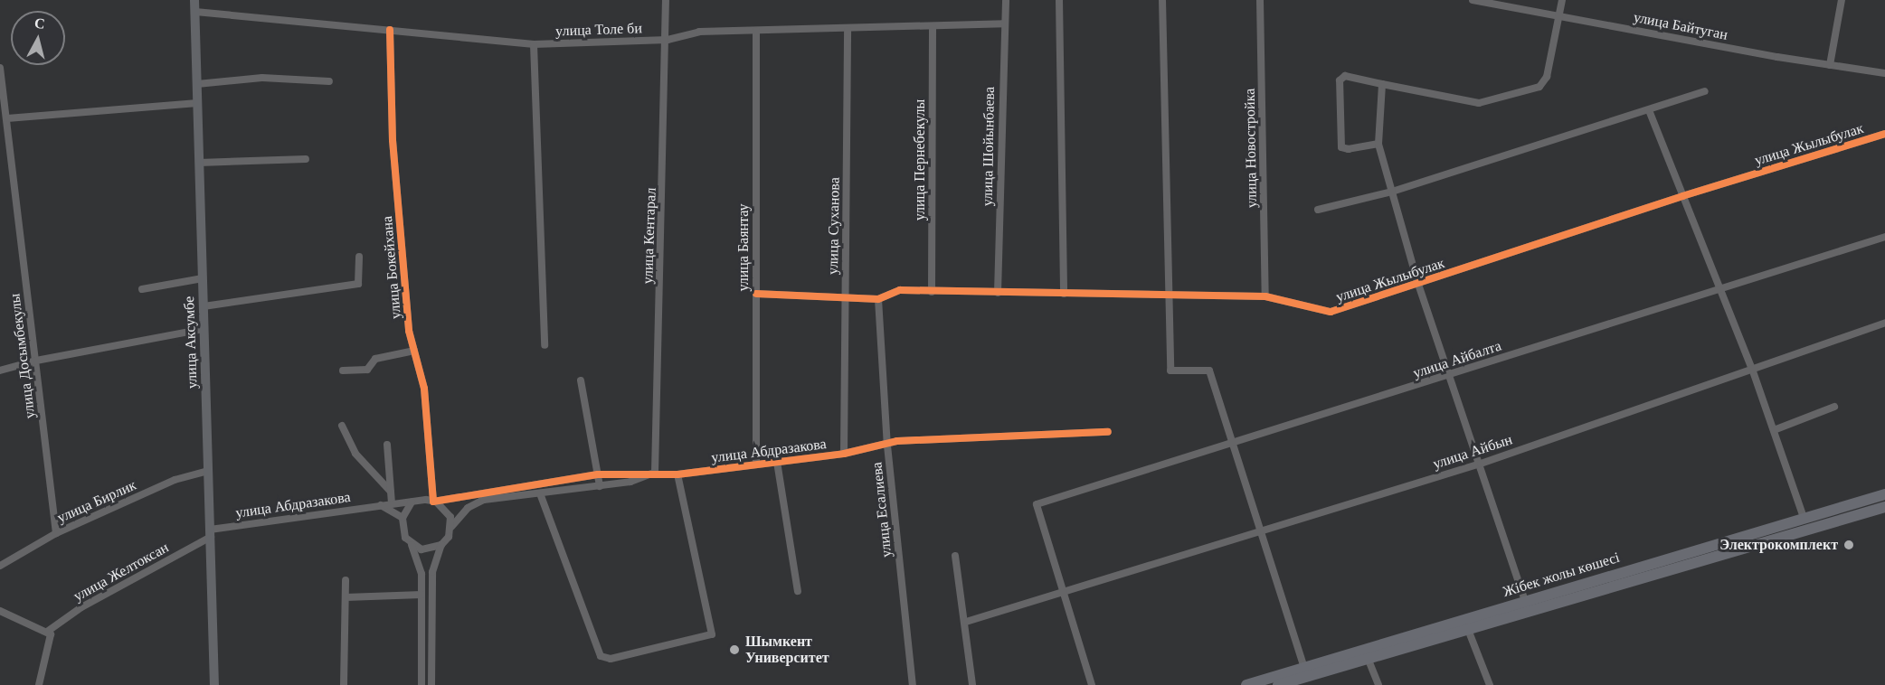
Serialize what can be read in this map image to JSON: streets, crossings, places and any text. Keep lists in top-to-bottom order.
{
  "streets": {
    "main road": ["улица Аксумбе", "Жібек жолы көшесі"],
    "street": [
      "улица Байтуган",
      "улица Толе би",
      "улица Жылыбулак",
      "улица Шойынбаева",
      "улица Новостройка",
      "улица Пернебекулы",
      "улица Суханова",
      "улица Кентарал",
      "улица Баянтау",
      "улица Бокейхана",
      "улица Досымбекулы",
      "улица Айбалта",
      "улица Абдразакова",
      "улица Айбын",
      "улица Бирлик",
      "улица Есалиева",
      "улица Желтоксан"
    ]
  },
  "crossings": [
    ["улица Толе би", "улица Шойынбаева"],
    ["улица Толе би", "улица Пернебекулы"],
    ["улица Толе би", "улица Суханова"],
    ["улица Толе би", "улица Кентарал"],
    ["улица Толе би", "улица Баянтау"],
    ["улица Толе би", "улица Бокейхана"],
    ["улица Толе би", "улица Аксумбе"],
    ["улица Жылыбулак", "улица Шойынбаева"],
    ["улица Жылыбулак", "улица Новостройка"],
    ["улица Жылыбулак", "улица Пернебекулы"],
    ["улица Жылыбулак", "улица Суханова"],
    ["улица Жылыбулак", "улица Баянтау"],
    ["улица Жылыбулак", "улица Есалиева"],
    ["улица Суханова", "улица Абдразакова"],
    ["улица Кентарал", "улица Абдразакова"],
    ["улица Баянтау", "улица Абдразакова"],
    ["улица Бокейхана", "улица Абдразакова"],
    ["улица Аксумбе", "улица Абдразакова"],
    ["улица Аксумбе", "улица Бирлик"],
    ["улица Аксумбе", "улица Желтоксан"],
    ["улица Досымбекулы", "улица Бирлик"],
    ["улица Айбалта", "улица Айбын"],
    ["улица Абдразакова", "улица Есалиева"],
    ["улица Абдразакова", "улица Желтоксан"]
  ],
  "places": ["Электрокомплект", "Шымкент Университет"],
  "north": "top"
}
